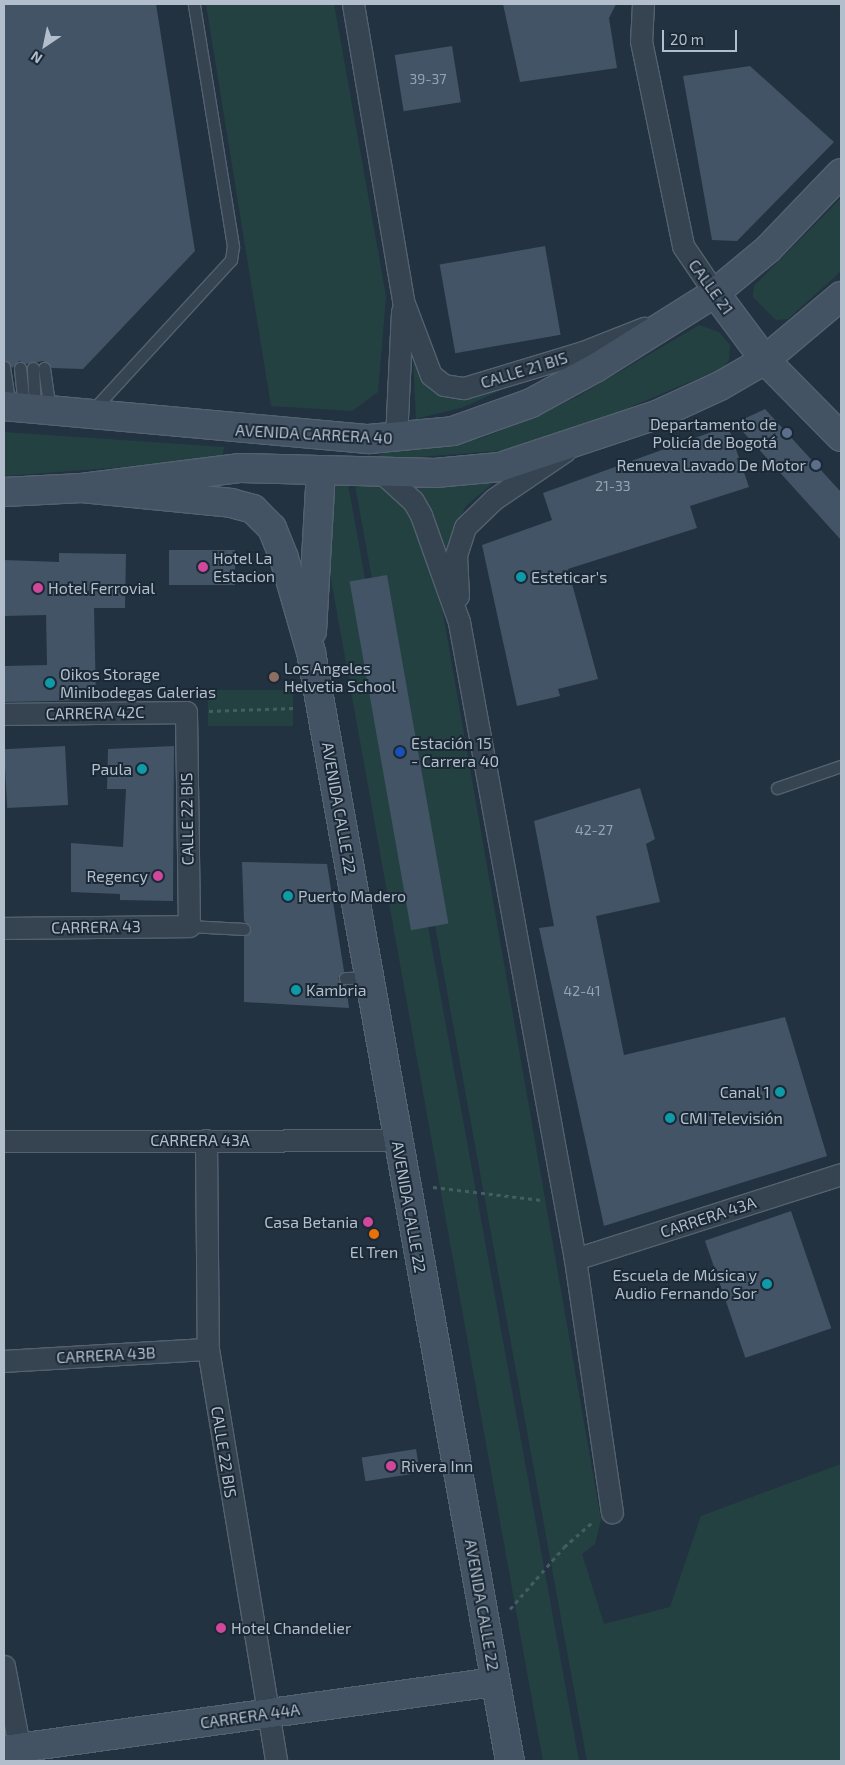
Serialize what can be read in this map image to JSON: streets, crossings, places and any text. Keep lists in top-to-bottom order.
{
  "streets": {
    "street": [
      "CALLE 21",
      "CALLE 21 BIS",
      "AVENIDA CARRERA 40",
      "CARRERA 42C",
      "AVENIDA CALLE 22",
      "CALLE 22 BIS",
      "CARRERA 43",
      "CARRERA 43A",
      "CARRERA 43B",
      "CARRERA 44A"
    ]
  },
  "crossings": [
    ["CALLE 21", "AVENIDA CARRERA 40"],
    ["CALLE 21 BIS", "AVENIDA CARRERA 40"],
    ["CARRERA 42C", "CALLE 22 BIS"],
    ["AVENIDA CALLE 22", "CARRERA 43A"],
    ["AVENIDA CALLE 22", "CARRERA 44A"],
    ["CALLE 22 BIS", "CARRERA 43"],
    ["CALLE 22 BIS", "CARRERA 43A"],
    ["CALLE 22 BIS", "CARRERA 43B"],
    ["CALLE 22 BIS", "CARRERA 44A"]
  ],
  "places": [
    "Departamento de Policía de Bogotá",
    "Renueva Lavado De Motor",
    "Hotel La Estacion",
    "Esteticar's",
    "Hotel Ferrovial",
    "Los Angeles Helvetia School",
    "Oikos Storage Minibodegas Galerias",
    "Estación 15 - Carrera 40",
    "Paula",
    "Regency",
    "Puerto Madero",
    "Kambria",
    "Canal 1",
    "CMI Televisión",
    "Casa Betania",
    "El Tren",
    "Escuela de Música y Audio Fernando Sor",
    "Rivera Inn",
    "Hotel Chandelier"
  ],
  "house_numbers": [
    "39-37",
    "21-33",
    "42-27",
    "42-41"
  ],
  "scale_bar": "20 m",
  "north": "bottom left"
}
